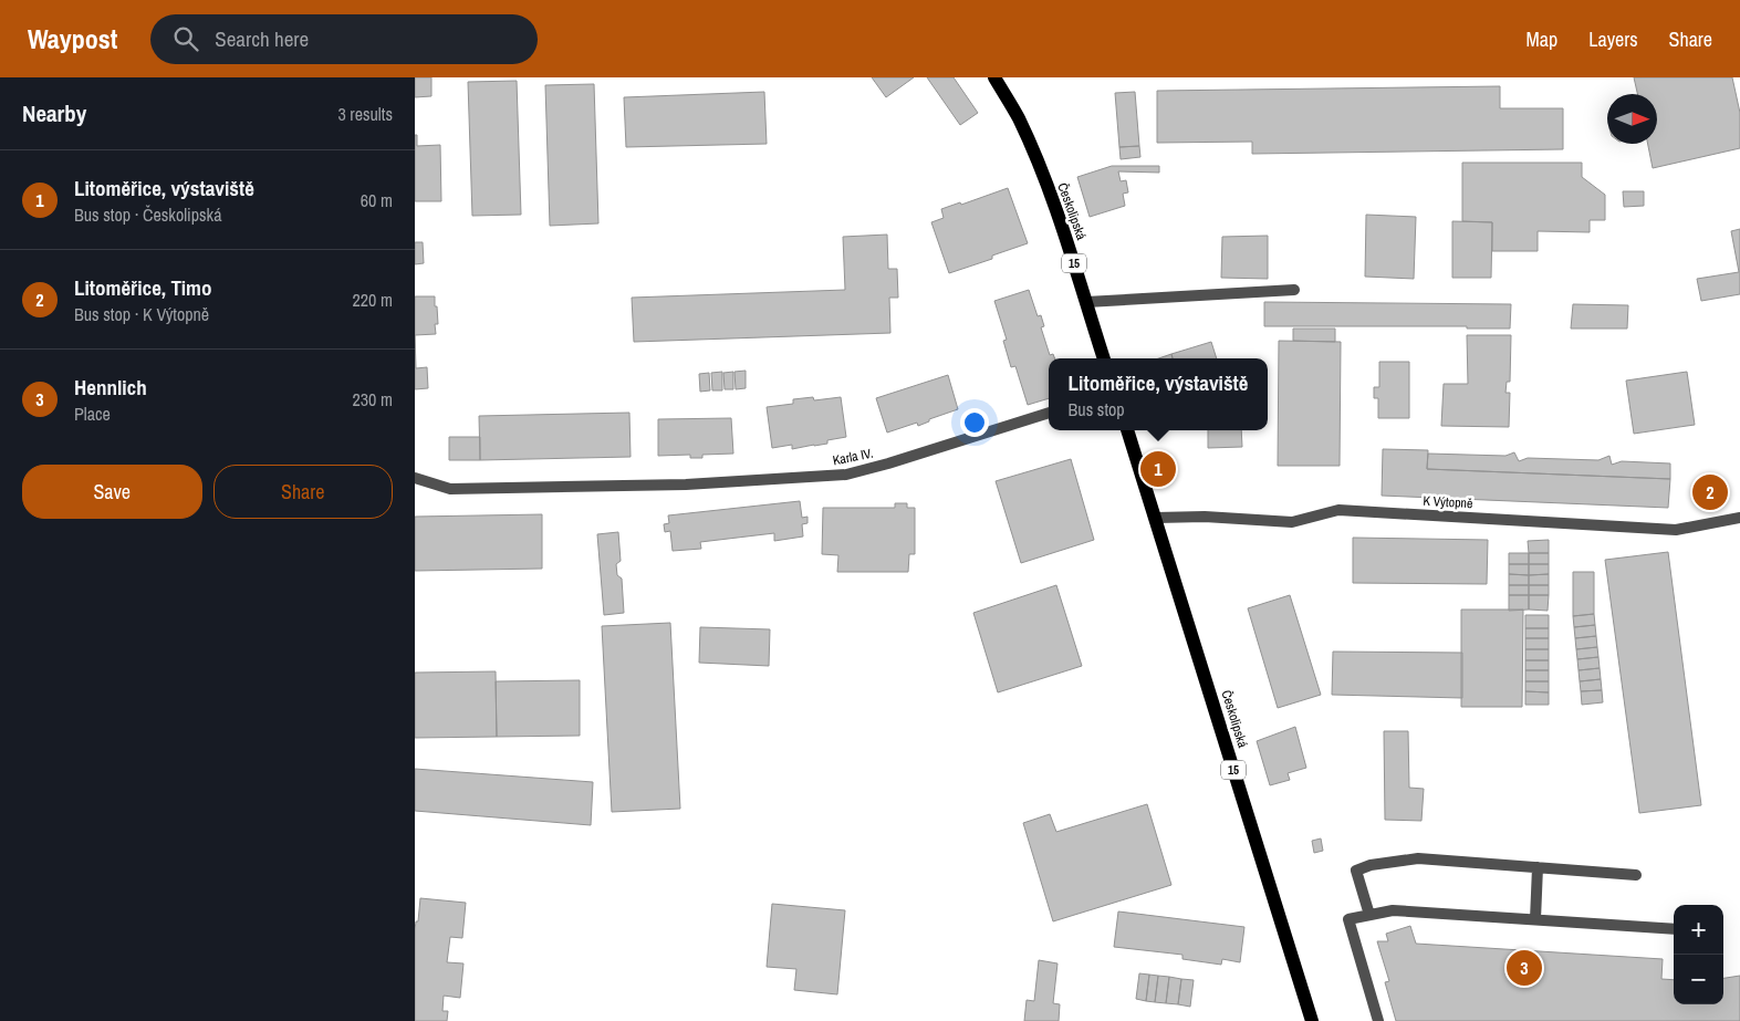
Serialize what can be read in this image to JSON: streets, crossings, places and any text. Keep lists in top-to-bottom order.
{
  "streets": {
    "main road": ["Českolipská", "15"],
    "street": ["Karla IV.", "K Výtopně"]
  },
  "crossings": [
    ["Českolipská", "K Výtopně"]
  ],
  "north": "right",
  "page": {
    "header": "Waypost",
    "search": "Search here",
    "nav": ["Map", "Layers", "Share"],
    "heading": ["Nearby", "3 results"],
    "list": [
      {
        "mark": "1",
        "name": "Litoměřice, výstaviště",
        "note": "Bus stop · Českolipská",
        "value": "60 m"
      },
      {
        "mark": "2",
        "name": "Litoměřice, Timo",
        "note": "Bus stop · K Výtopně",
        "value": "220 m"
      },
      {
        "mark": "3",
        "name": "Hennlich",
        "note": "Place",
        "value": "230 m"
      }
    ],
    "popup": ["Litoměřice, výstaviště", "Bus stop"],
    "buttons": ["Save", "Share"],
    "pins": ["1", "2", "3"],
    "map_buttons": ["+", "−"]
  }
}
